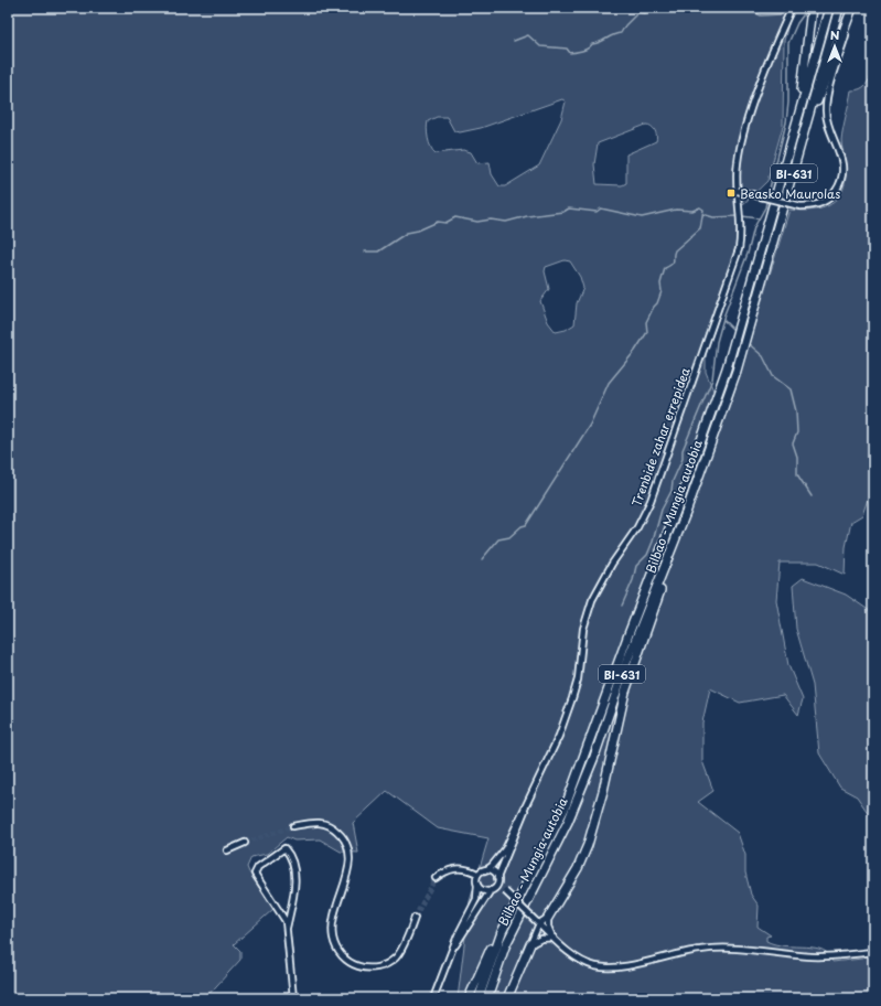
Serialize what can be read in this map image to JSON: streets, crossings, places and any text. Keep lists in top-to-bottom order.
{
  "streets": {
    "highway": ["BI-631", "Bilbao - Mungia autobia"],
    "street": ["Trenbide zahar errepidea"]
  },
  "places": {
    "transit": ["Beasko Maurolas"]
  },
  "north": "top"
}
